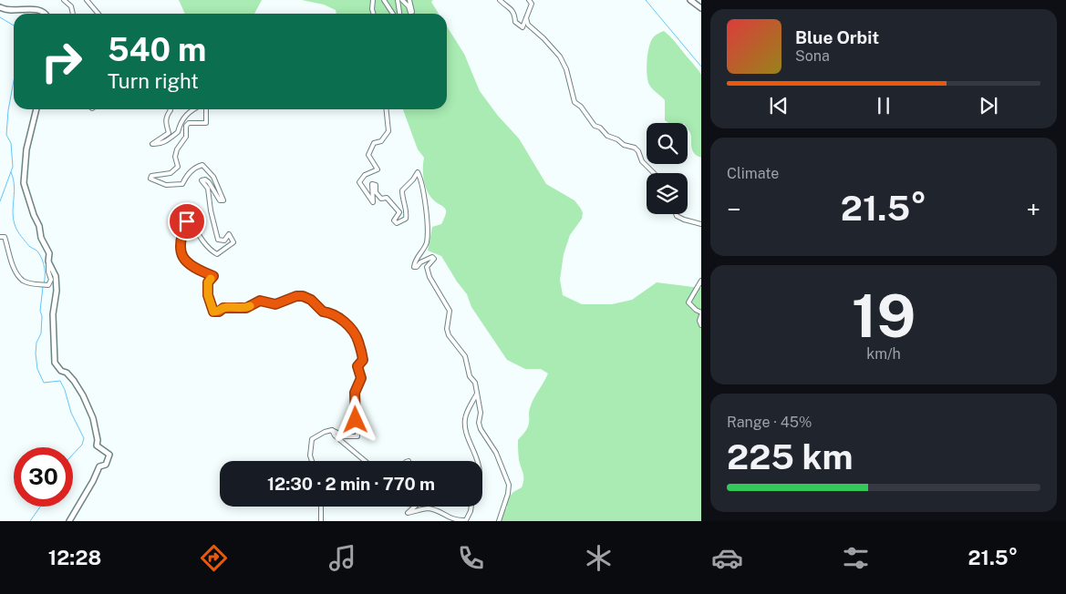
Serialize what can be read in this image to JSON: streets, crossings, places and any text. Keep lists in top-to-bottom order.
{
  "page": {
    "turn": ["540 m", "Turn right"],
    "song": ["Blue Orbit", "Sona"],
    "tile": [
      "Climate",
      ["19", "km/h"],
      ["Range · 45%", "225 km"]
    ],
    "heat": ["−", "21.5°", "+"],
    "limit": "30",
    "trip": "12:30 · 2 min · 770 m",
    "tabs": ["12:28", "21.5°"]
  }
}
